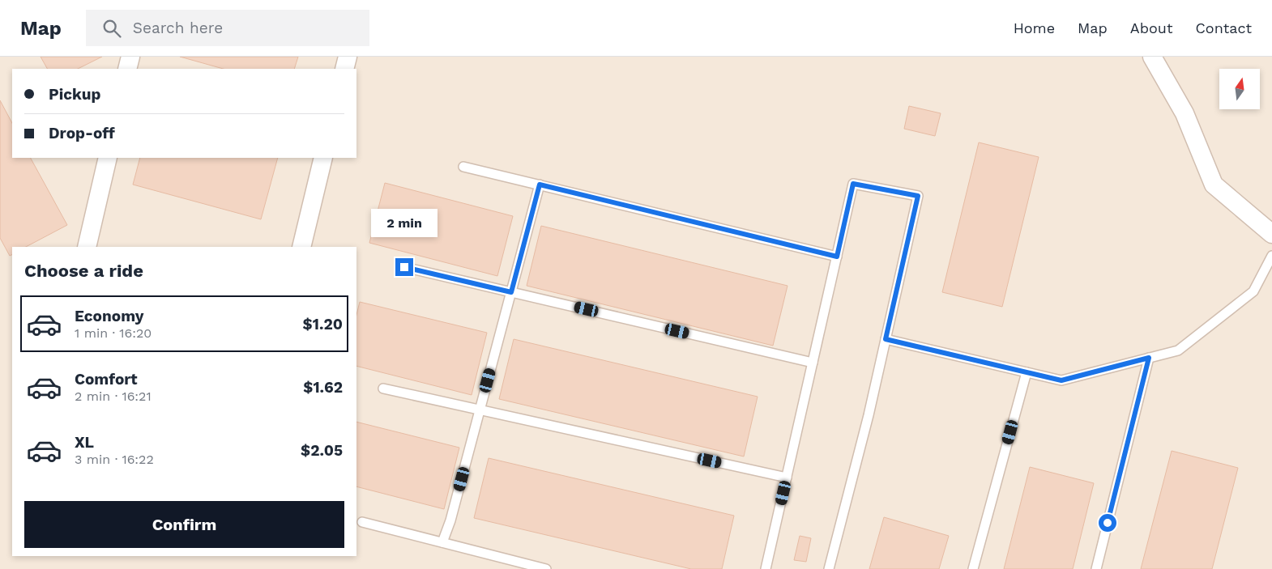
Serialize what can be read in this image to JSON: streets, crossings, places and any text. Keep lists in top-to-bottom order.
{
  "north": "top",
  "page": {
    "header": "Map",
    "search": "Search here",
    "nav": [
      "Home",
      "Map",
      "About",
      "Contact"
    ],
    "banner": ["Pickup", "Drop-off"],
    "bubble": "2 min",
    "heading": "Choose a ride",
    "list": [
      {
        "name": "Economy",
        "note": "1 min · 16:20",
        "value": "$1.20"
      },
      {
        "name": "Comfort",
        "note": "2 min · 16:21",
        "value": "$1.62"
      },
      {
        "name": "XL",
        "note": "3 min · 16:22",
        "value": "$2.05"
      }
    ],
    "buttons": "Confirm"
  }
}
